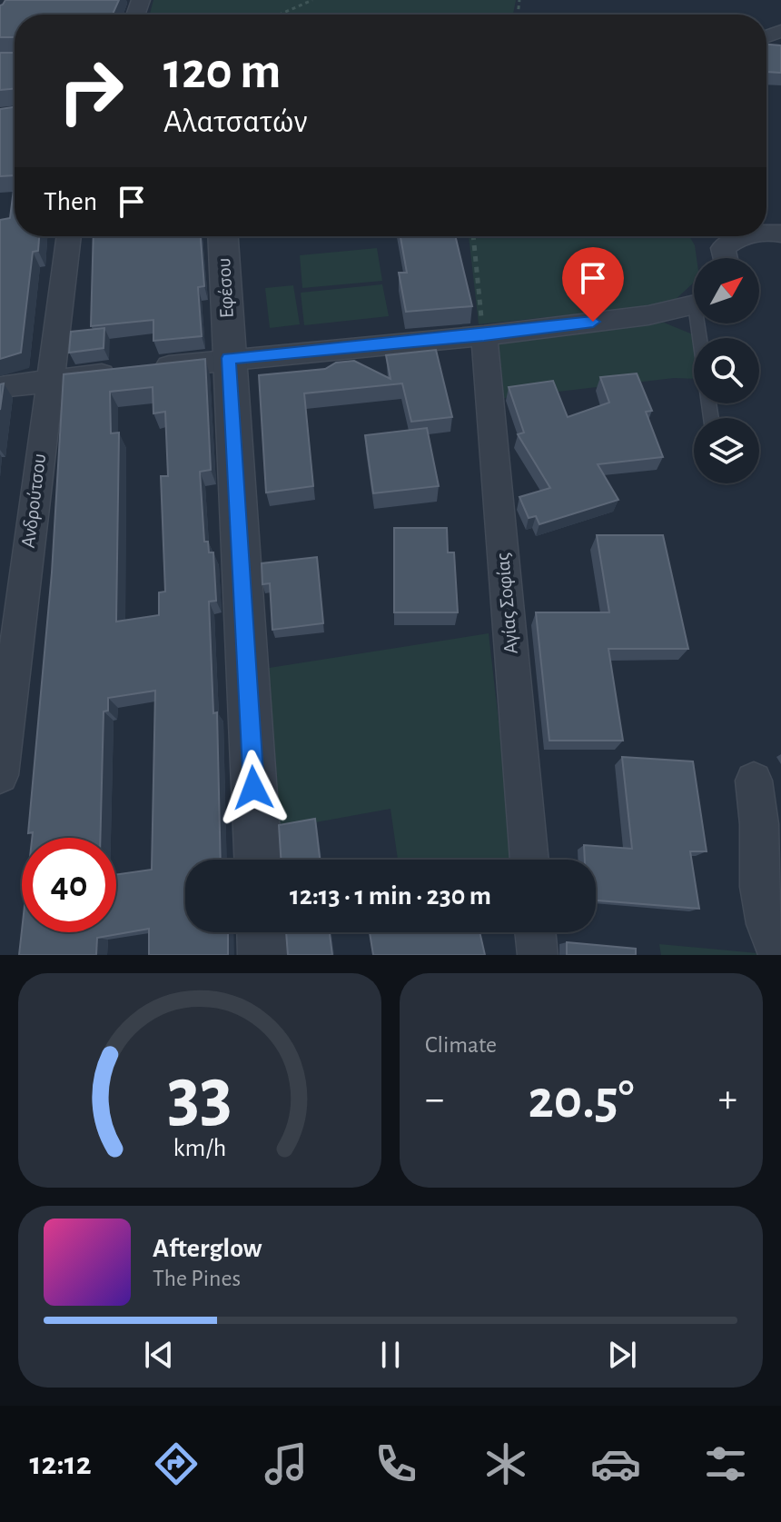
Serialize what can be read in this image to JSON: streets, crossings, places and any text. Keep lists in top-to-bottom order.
{
  "streets": {
    "street": ["Εφέσου", "Ανδρούτσου", "Αγίας Σοφίας"]
  },
  "north": "top right",
  "page": {
    "turn": ["120 m", "Αλατσατών"],
    "then": "Then",
    "limit": "40",
    "trip": "12:13 · 1 min · 230 m",
    "tile": "Climate",
    "heat": ["−", "20.5°", "+"],
    "song": ["Afterglow", "The Pines"],
    "tabs": "12:12",
    "gauge": ["33", "km/h"]
  }
}
